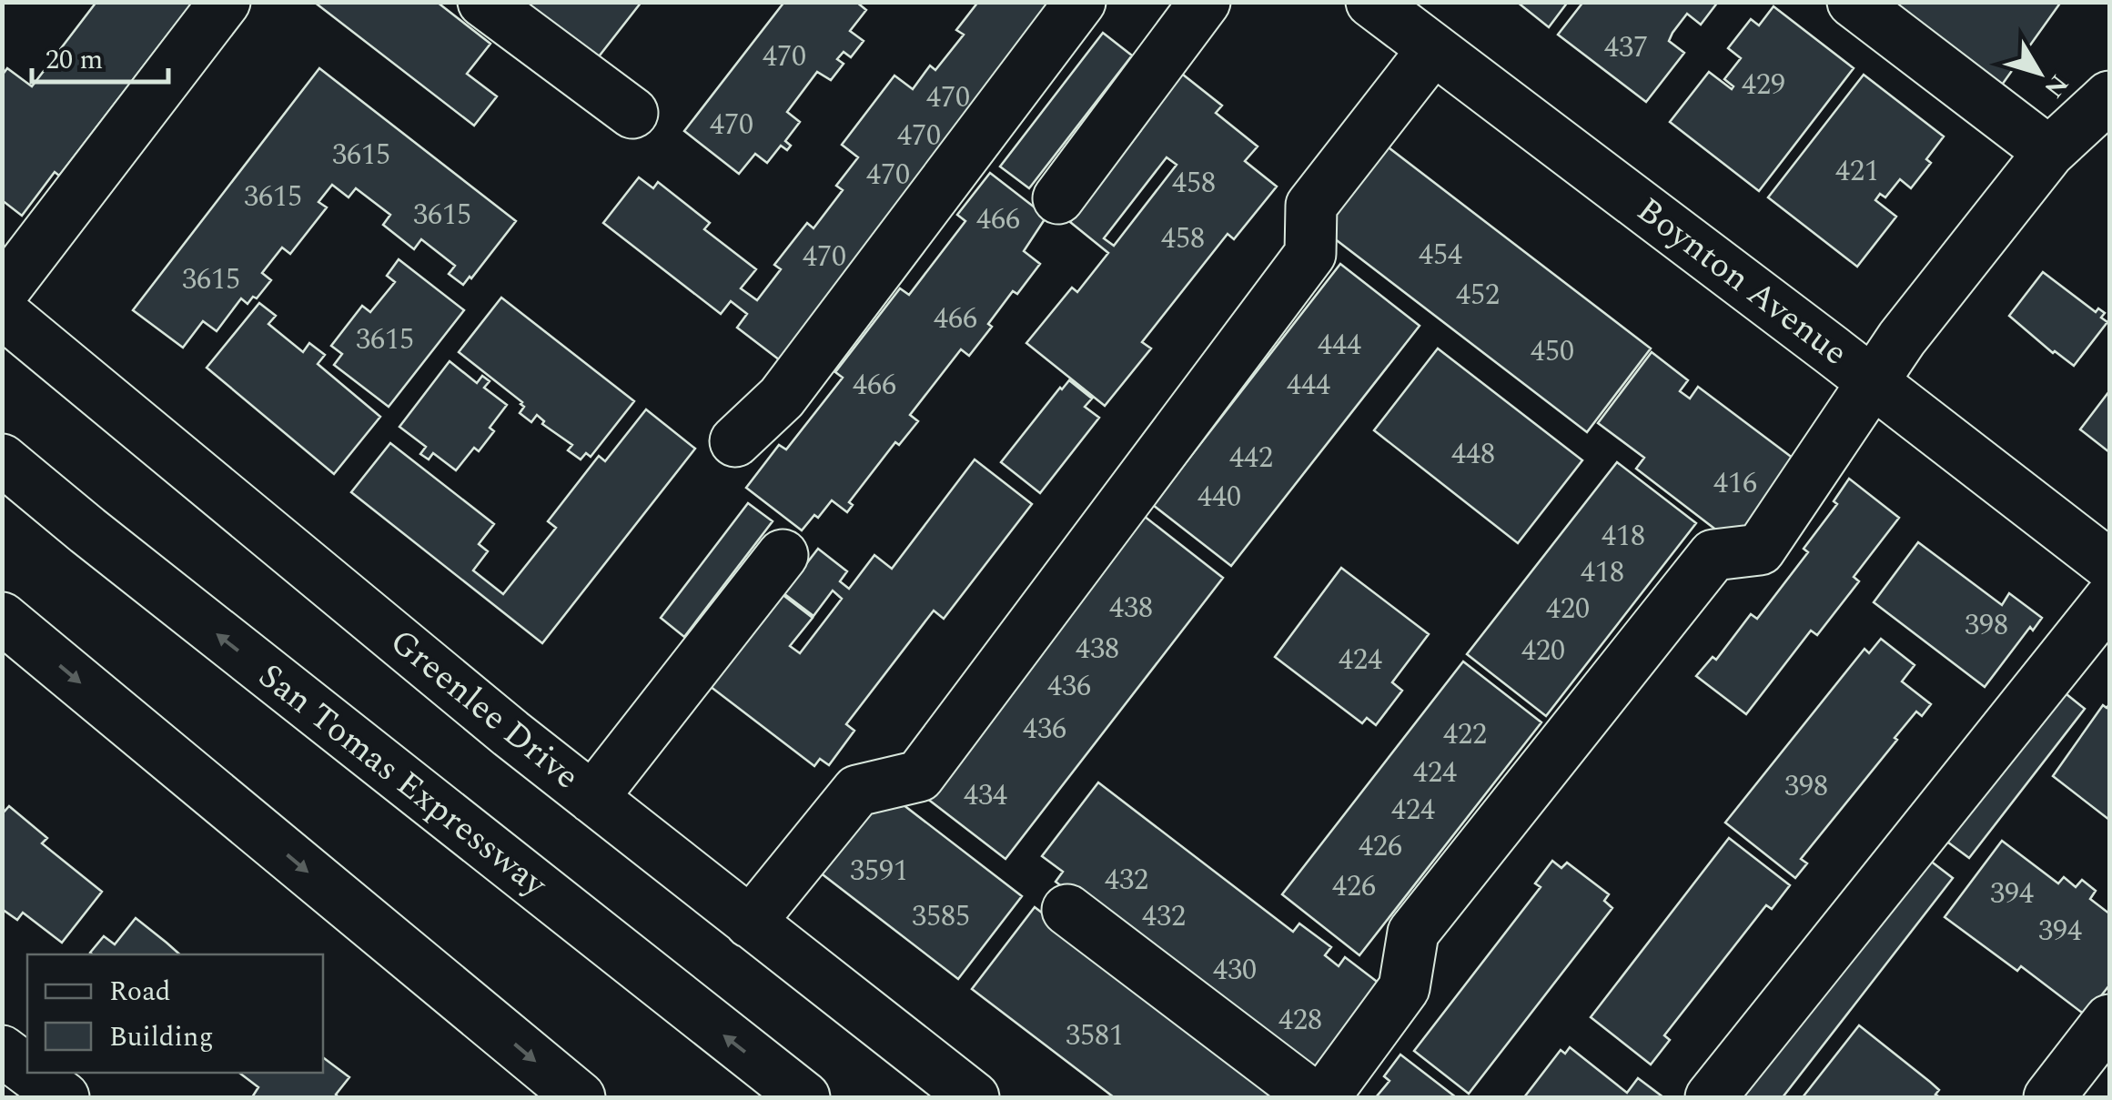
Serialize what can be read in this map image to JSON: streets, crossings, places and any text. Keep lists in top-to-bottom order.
{
  "streets": {
    "main road": ["Boynton Avenue", "Greenlee Drive", "San Tomas Expressway"]
  },
  "house_numbers": [
    "437",
    "470",
    "429",
    "470",
    "470",
    "470",
    "3615",
    "421",
    "470",
    "458",
    "3615",
    "3615",
    "466",
    "458",
    "454",
    "470",
    "3615",
    "452",
    "466",
    "3615",
    "444",
    "450",
    "466",
    "444",
    "448",
    "442",
    "416",
    "440",
    "418",
    "418",
    "438",
    "420",
    "398",
    "438",
    "420",
    "424",
    "436",
    "436",
    "422",
    "424",
    "398",
    "434",
    "424",
    "426",
    "3591",
    "432",
    "426",
    "394",
    "3585",
    "432",
    "394",
    "430",
    "428",
    "3581"
  ],
  "legend": ["Road", "Building"],
  "scale_bar": "20 m",
  "north": "bottom right"
}
